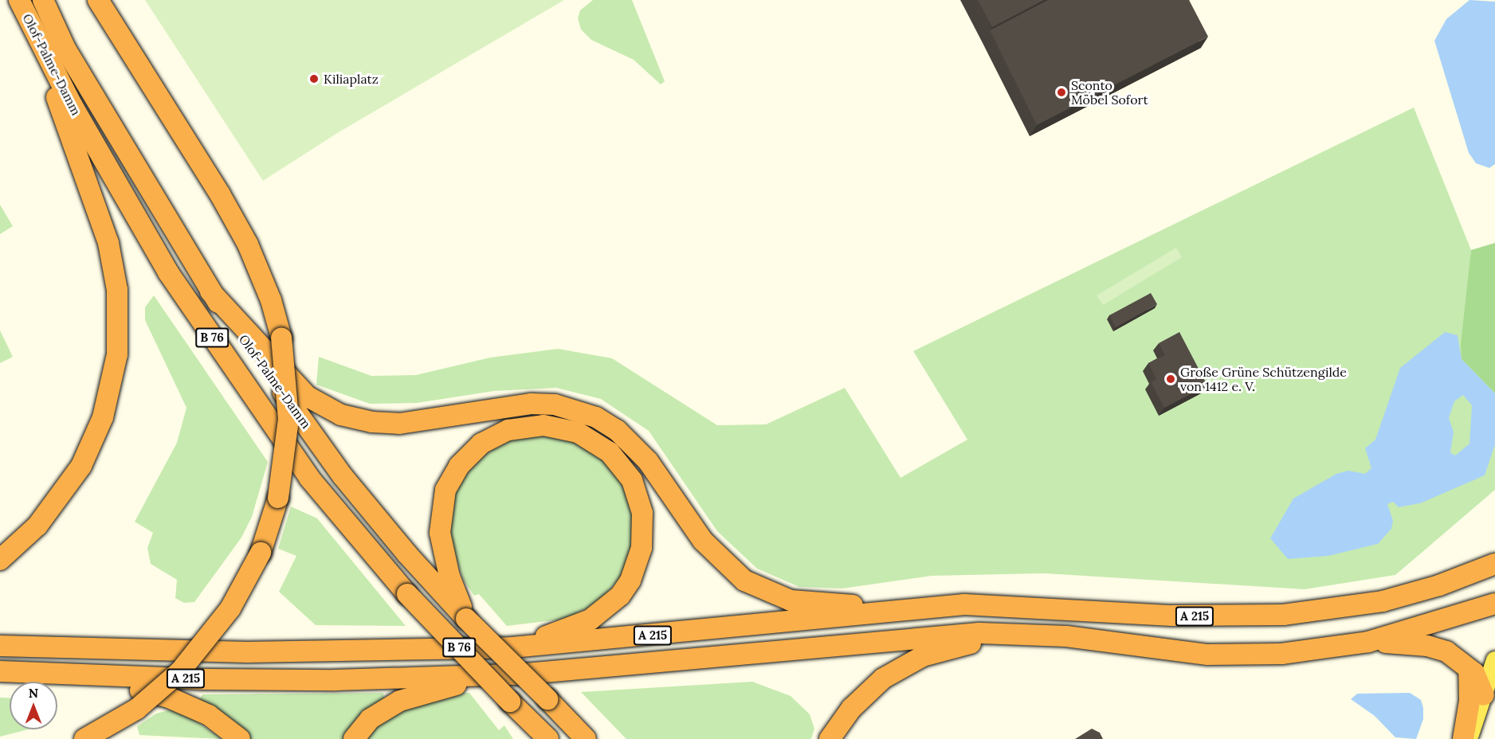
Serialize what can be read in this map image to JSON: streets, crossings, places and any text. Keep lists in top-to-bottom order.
{
  "streets": {
    "highway": ["Olof-Palme-Damm", "B 76", "A 215"]
  },
  "crossings": [
    ["Olof-Palme-Damm", "B 76"]
  ],
  "places": ["Kiliaplatz", "Sconto Möbel Sofort", "Große Grüne Schützengilde von 1412 e. V."],
  "north": "top"
}
